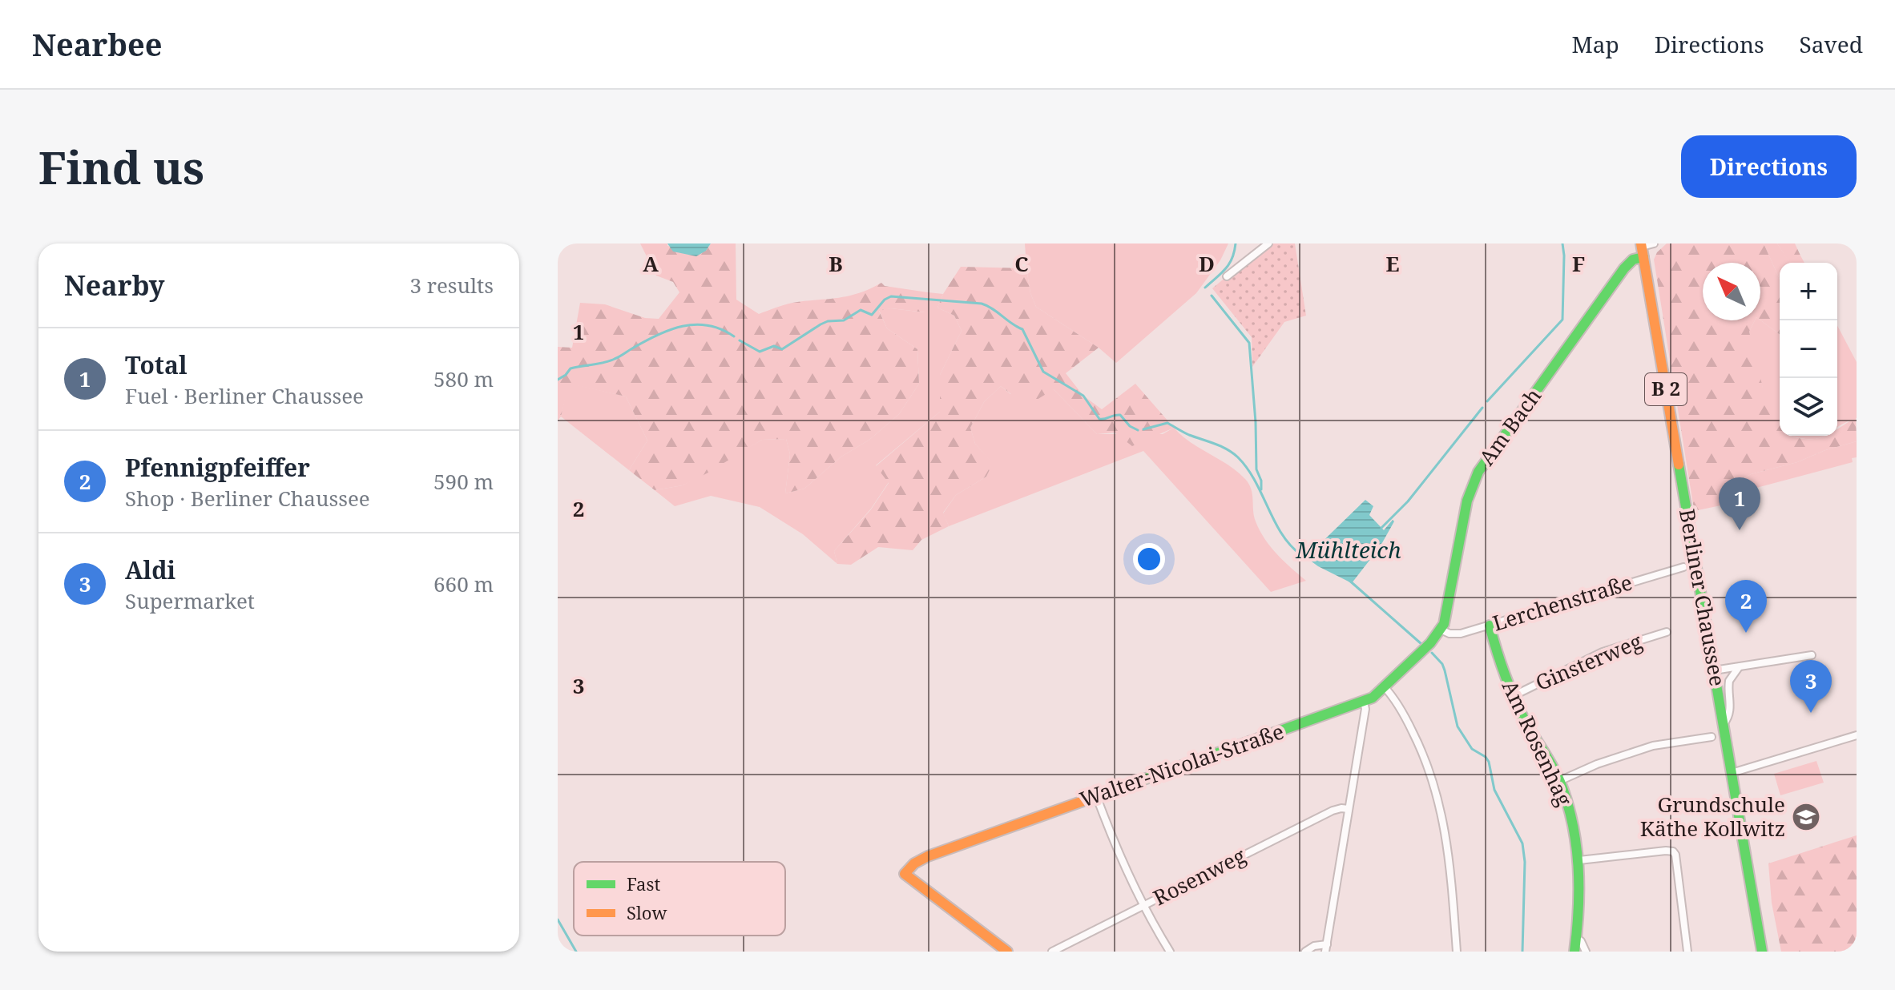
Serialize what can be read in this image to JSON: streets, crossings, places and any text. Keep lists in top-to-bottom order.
{
  "streets": {
    "street": [
      "B 2",
      "Am Bach",
      "Berliner Chaussee",
      "Lerchenstraße",
      "Ginsterweg",
      "Am Rosenhag",
      "Walter-Nicolai-Straße",
      "Rosenweg"
    ]
  },
  "crossings": [
    ["Am Bach", "Berliner Chaussee"],
    ["Am Bach", "Lerchenstraße"],
    ["Am Bach", "Walter-Nicolai-Straße"],
    ["Lerchenstraße", "Am Rosenhag"],
    ["Lerchenstraße", "Walter-Nicolai-Straße"],
    ["Ginsterweg", "Am Rosenhag"]
  ],
  "water": ["Mühlteich"],
  "places": {
    "school or university": ["Grundschule Käthe Kollwitz"]
  },
  "legend": ["Fast", "Slow"],
  "north": "top left",
  "page": {
    "header": "Nearbee",
    "nav": ["Map", "Directions", "Saved"],
    "buttons": "Directions",
    "title": "Find us",
    "heading": ["Nearby", "3 results"],
    "map_buttons": ["+", "−"],
    "list": [
      {
        "mark": "1",
        "name": "Total",
        "note": "Fuel · Berliner Chaussee",
        "value": "580 m"
      },
      {
        "mark": "2",
        "name": "Pfennigpfeiffer",
        "note": "Shop · Berliner Chaussee",
        "value": "590 m"
      },
      {
        "mark": "3",
        "name": "Aldi",
        "note": "Supermarket",
        "value": "660 m"
      }
    ],
    "pins": ["1", "2", "3"]
  },
  "grid": {
    "columns": [
      "A",
      "B",
      "C",
      "D",
      "E",
      "F"
    ],
    "rows": ["1", "2", "3"]
  }
}
